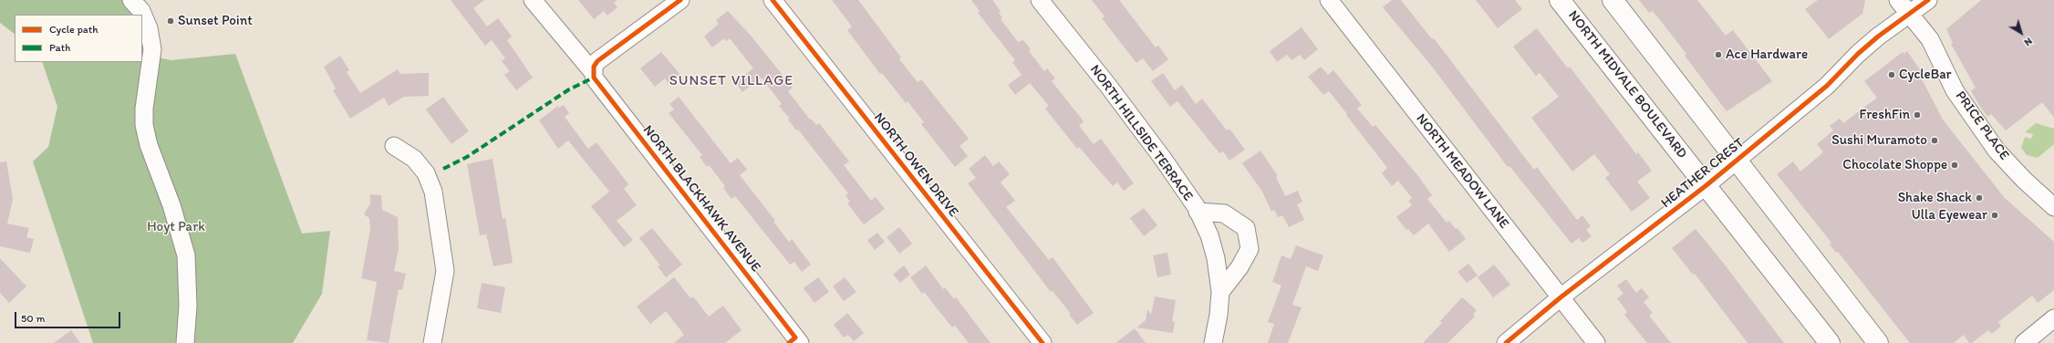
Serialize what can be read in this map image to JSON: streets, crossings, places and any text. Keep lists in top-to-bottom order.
{
  "streets": {
    "main road": ["NORTH MIDVALE BOULEVARD"],
    "street": [
      "PRICE PLACE",
      "NORTH HILLSIDE TERRACE",
      "NORTH OWEN DRIVE",
      "NORTH MEADOW LANE",
      "HEATHER CREST",
      "NORTH BLACKHAWK AVENUE"
    ]
  },
  "crossings": [
    ["NORTH MIDVALE BOULEVARD", "HEATHER CREST"],
    ["PRICE PLACE", "HEATHER CREST"],
    ["NORTH MEADOW LANE", "HEATHER CREST"]
  ],
  "districts": ["SUNSET VILLAGE"],
  "parks": ["Hoyt Park"],
  "places": [
    "Sunset Point",
    "Ace Hardware",
    "CycleBar",
    "FreshFin",
    "Sushi Muramoto",
    "Chocolate Shoppe",
    "Shake Shack",
    "Ulla Eyewear"
  ],
  "legend": ["Cycle path", "Path"],
  "scale_bar": "50 m",
  "north": "bottom right"
}
